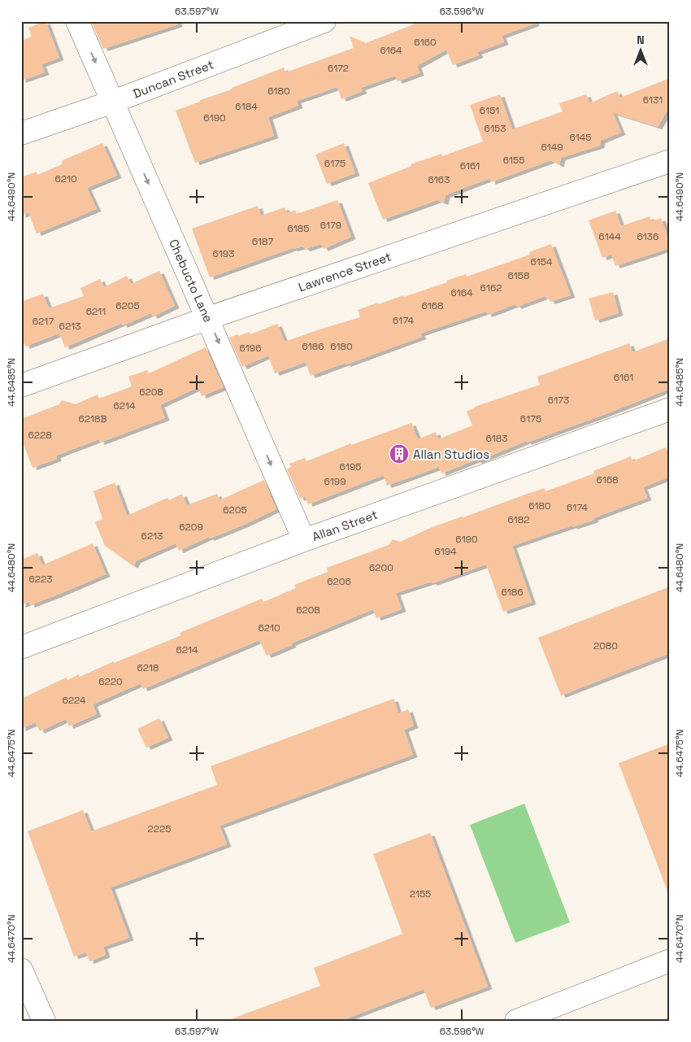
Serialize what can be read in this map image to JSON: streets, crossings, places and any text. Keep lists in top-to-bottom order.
{
  "streets": {
    "street": [
      "Duncan Street",
      "Lawrence Street",
      "Chebucto Lane",
      "Allan Street"
    ]
  },
  "crossings": [
    ["Duncan Street", "Chebucto Lane"],
    ["Lawrence Street", "Chebucto Lane"],
    ["Chebucto Lane", "Allan Street"]
  ],
  "one_way": ["Chebucto Lane"],
  "places": {
    "building": ["Allan Studios"]
  },
  "house_numbers": [
    "6160",
    "6164",
    "6172",
    "6180",
    "6131",
    "6184",
    "6151",
    "6190",
    "6153",
    "6145",
    "6149",
    "6155",
    "6175",
    "6161",
    "6210",
    "6163",
    "6179",
    "6185",
    "6144",
    "6136",
    "6187",
    "6193",
    "6154",
    "6158",
    "6162",
    "6164",
    "6205",
    "6168",
    "6211",
    "6174",
    "6217",
    "6213",
    "6186",
    "6180",
    "6196",
    "6161",
    "6208",
    "6173",
    "6214",
    "6218B",
    "6175",
    "6228",
    "6183",
    "6195",
    "6168",
    "6199",
    "6180",
    "6174",
    "6205",
    "6182",
    "6209",
    "6213",
    "6190",
    "6194",
    "6200",
    "6223",
    "6206",
    "6186",
    "6208",
    "6210",
    "2080",
    "6214",
    "6218",
    "6220",
    "6224",
    "2225",
    "2155"
  ],
  "north": "top",
  "coordinates": [
    "63.597°W",
    "63.596°W",
    "44.6490°N",
    "44.6485°N",
    "44.6480°N",
    "44.6475°N",
    "44.6470°N"
  ]
}
